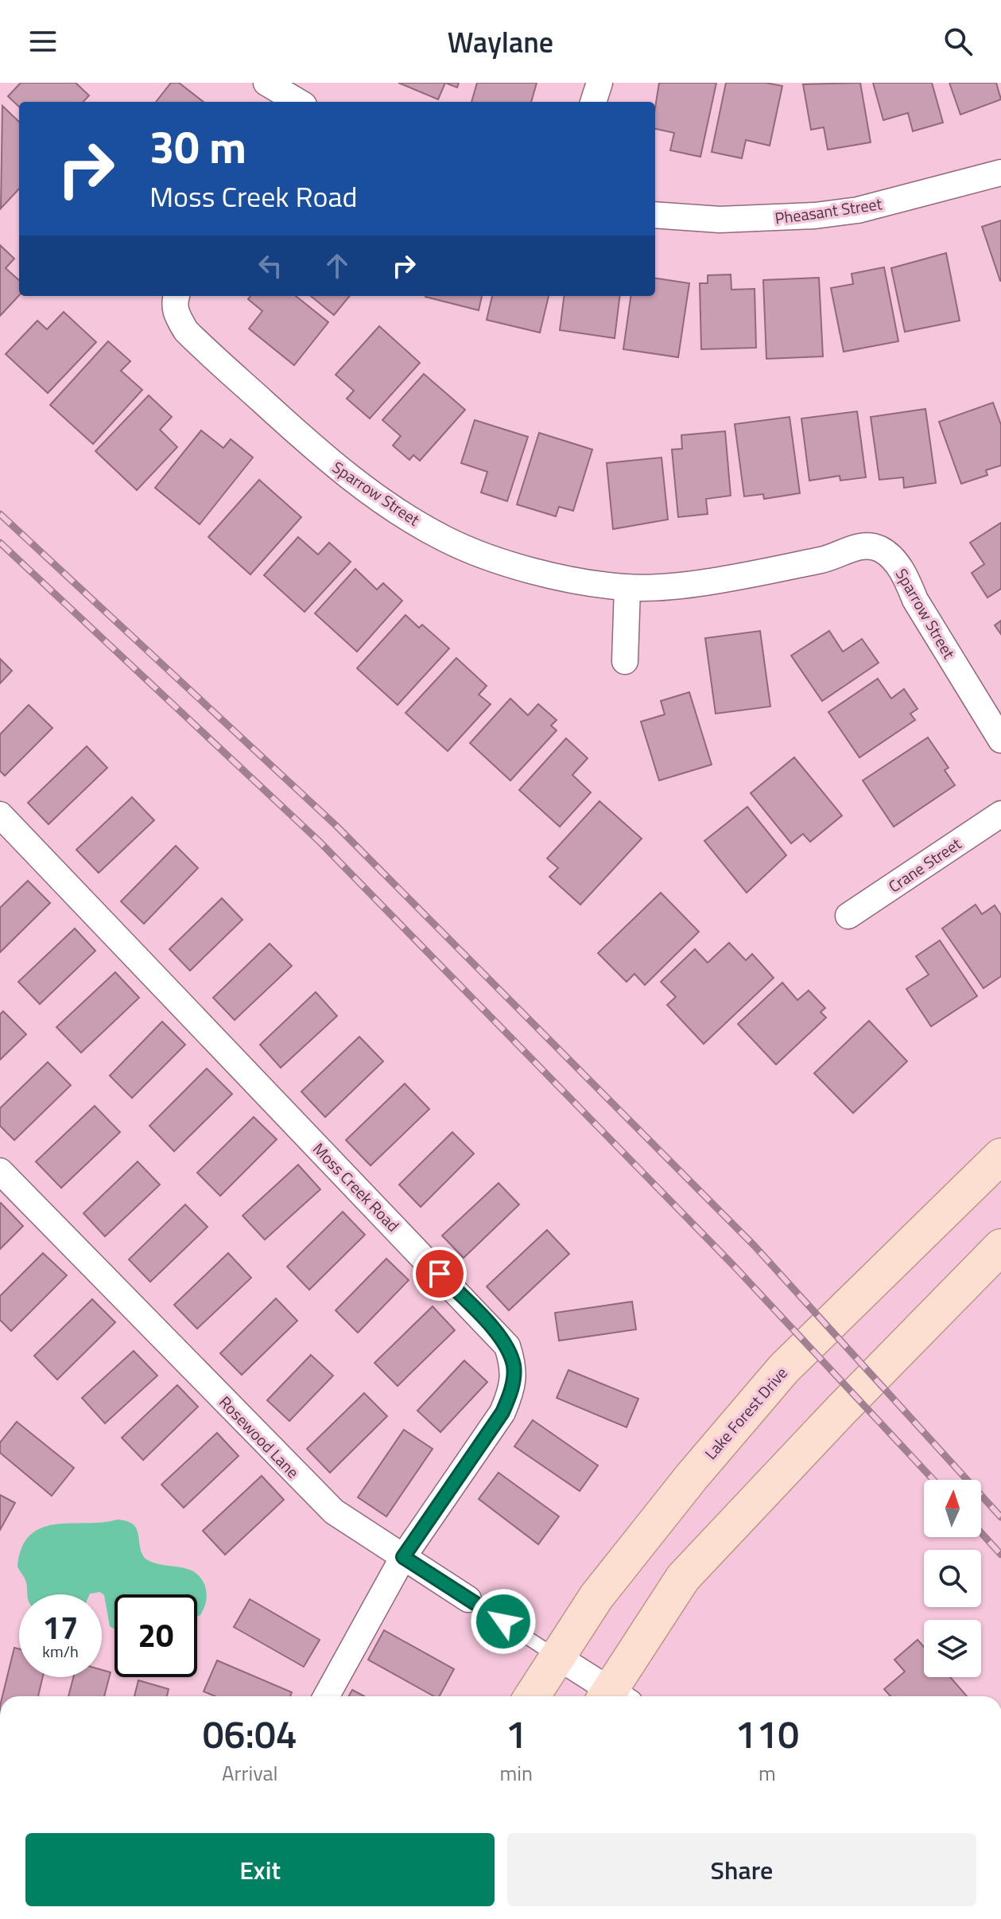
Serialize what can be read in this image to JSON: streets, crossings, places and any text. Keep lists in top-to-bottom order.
{
  "streets": {
    "main road": ["Lake Forest Drive"],
    "street": [
      "Pheasant Street",
      "Sparrow Street",
      "Crane Street",
      "Moss Creek Road",
      "Rosewood Lane"
    ]
  },
  "crossings": [
    ["Moss Creek Road", "Rosewood Lane"],
    ["Lake Forest Drive", "Rosewood Lane"]
  ],
  "north": "top",
  "page": {
    "header": "Waylane",
    "turn": ["30 m", "Moss Creek Road"],
    "speed": "17 km/h",
    "limit": "20",
    "eta": [
      "06:04",
      "Arrival",
      "1",
      "min",
      "110",
      "m"
    ],
    "buttons": ["Exit", "Share"]
  }
}
